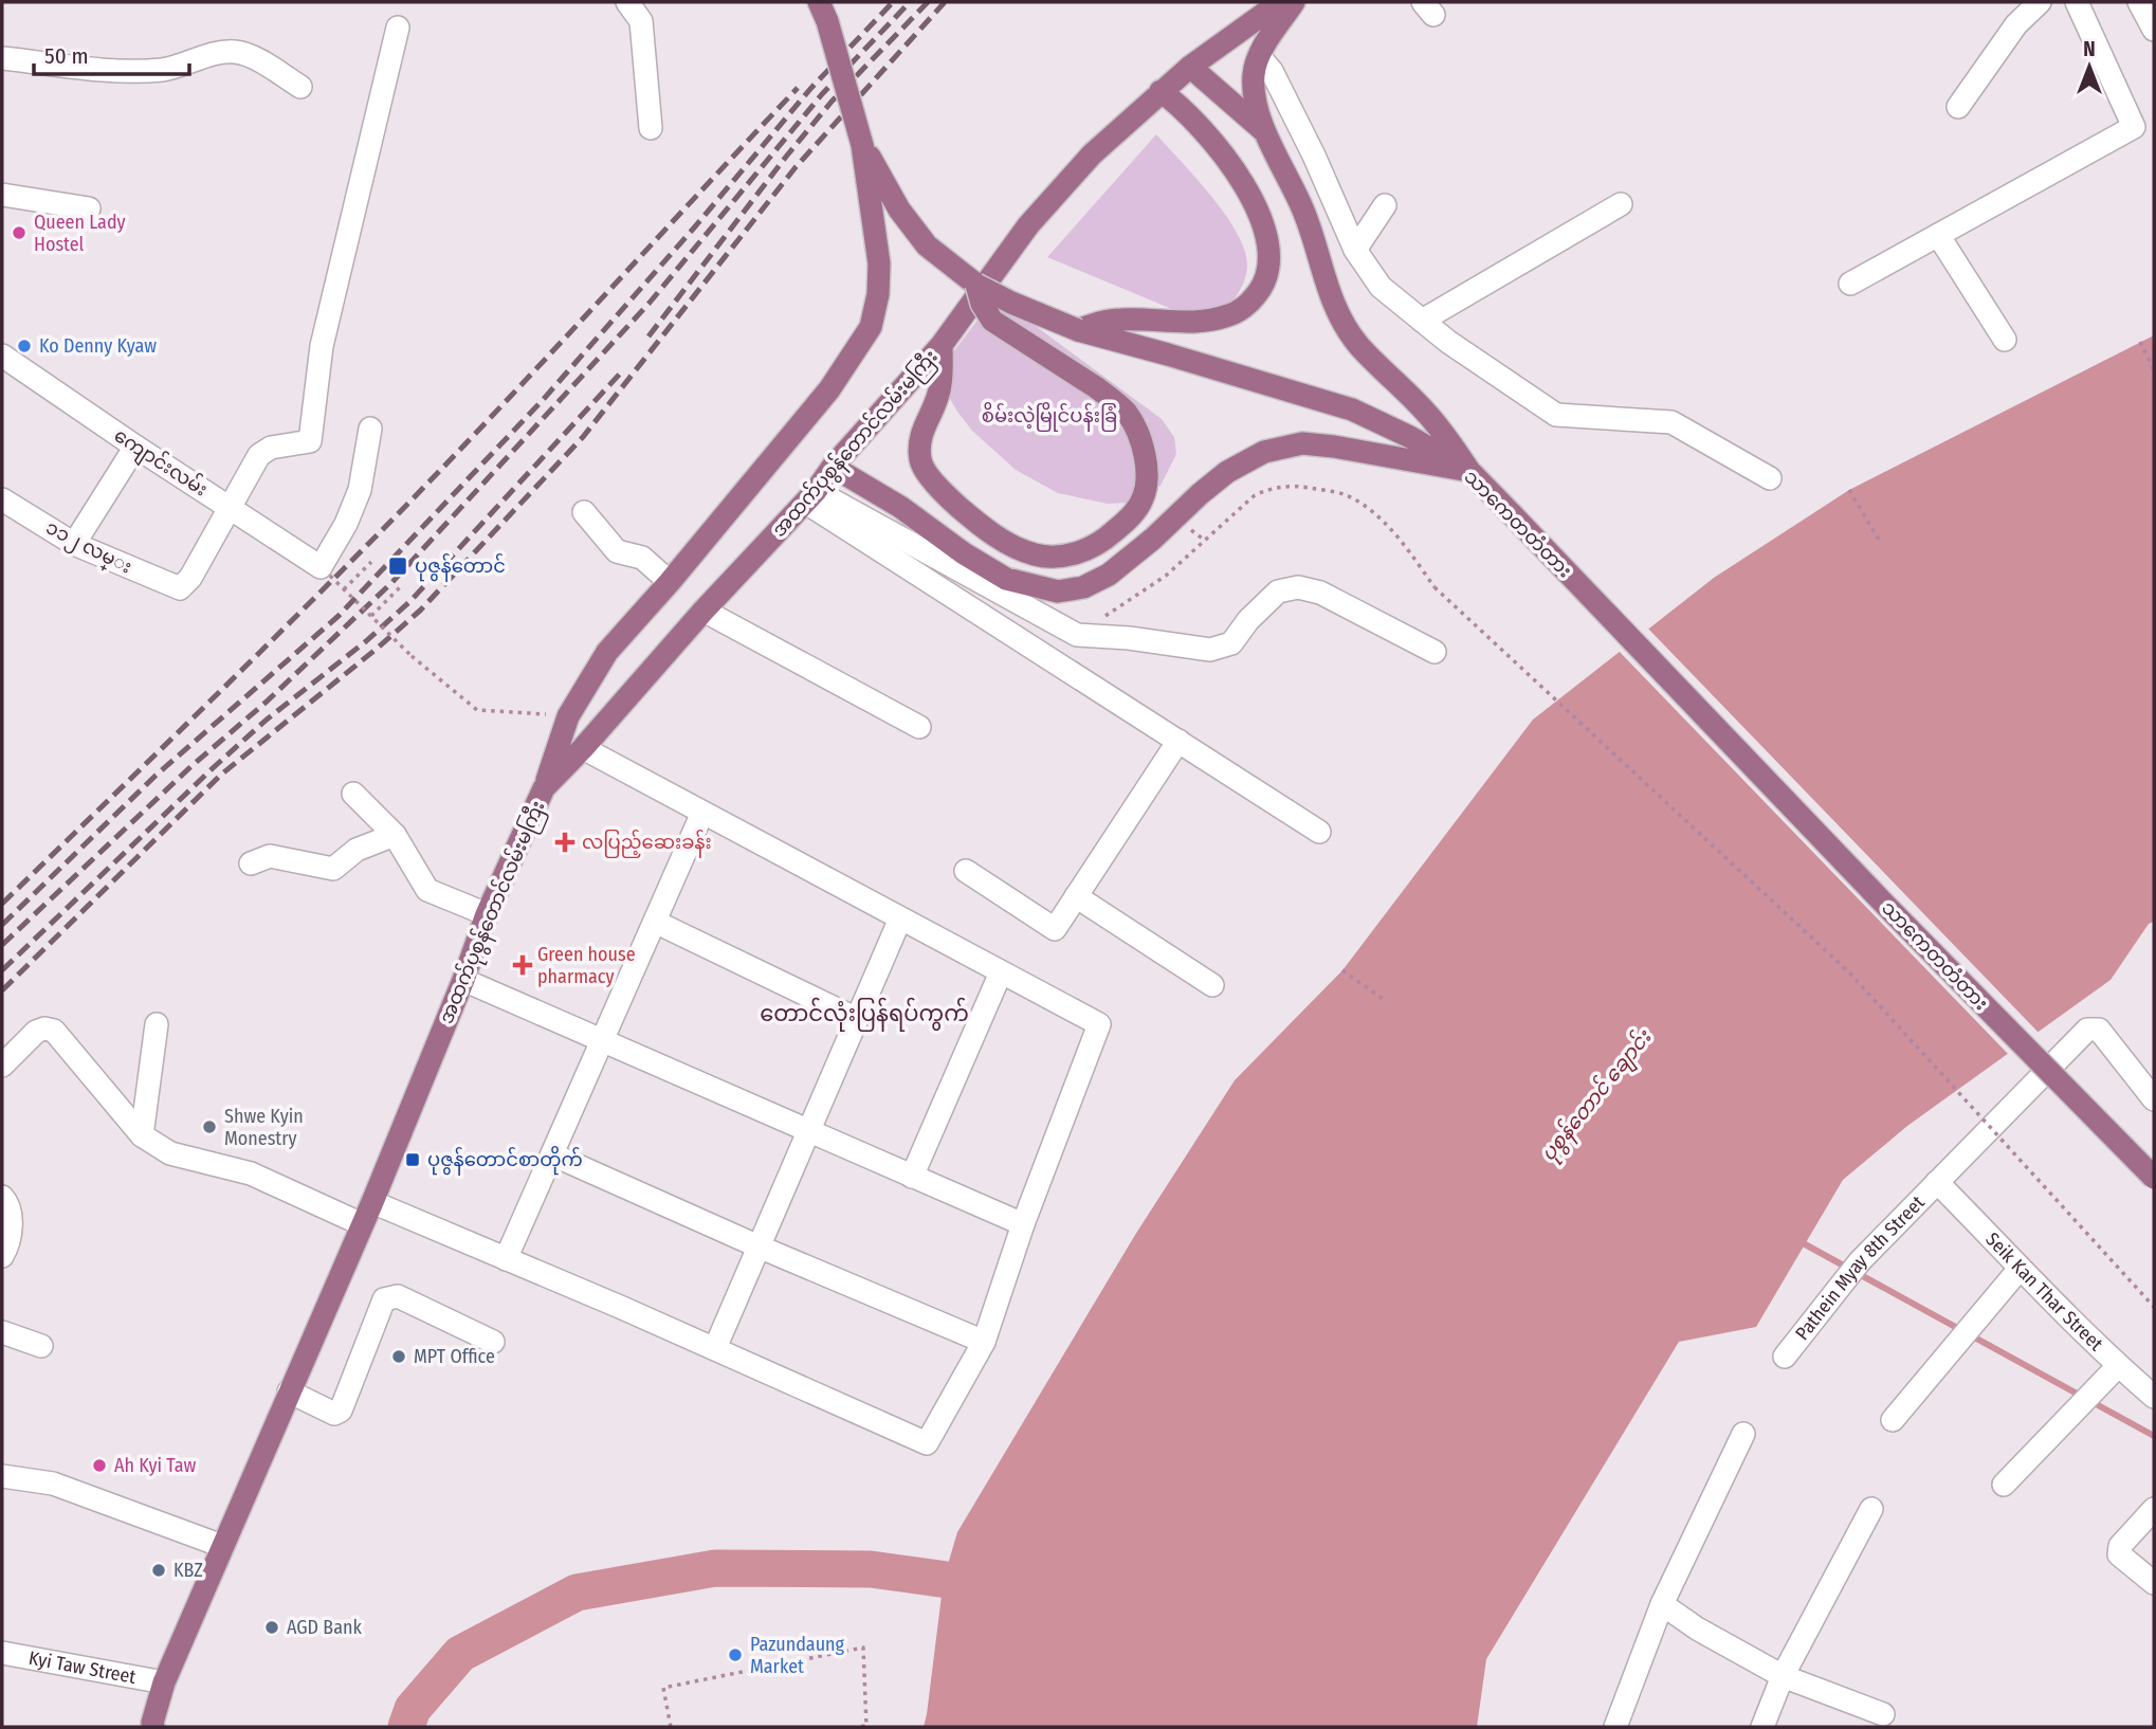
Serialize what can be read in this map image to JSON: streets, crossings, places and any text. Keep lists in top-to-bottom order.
{
  "streets": {
    "main road": ["အထက်ပုစွန်တောင်လမ်းမကြီး", "သာကေတတံတား"],
    "street": [
      "ကျောင်းလမ်း",
      "၁၁၂ လမ္း",
      "Pathein Myay 8th Street",
      "Seik Kan Thar Street",
      "Kyi Taw Street"
    ]
  },
  "crossings": [
    ["အထက်ပုစွန်တောင်လမ်းမကြီး", "Kyi Taw Street"],
    ["ကျောင်းလမ်း", "၁၁၂ လမ္း"],
    ["Pathein Myay 8th Street", "Seik Kan Thar Street"]
  ],
  "districts": ["တောင်လုံးပြန်ရပ်ကွက်"],
  "water": ["ပုစွန်တောင် ချောင်း"],
  "parks": ["စိမ်းလဲ့မြိုင်ပန်းခြံ"],
  "places": {
    "other": [
      "Queen Lady Hostel",
      "Ko Denny Kyaw",
      "Shwe Kyin Monestry",
      "MPT Office",
      "Ah Kyi Taw",
      "KBZ",
      "AGD Bank",
      "Pazundaung Market"
    ],
    "transit": ["ပုဇွန်တောင်", "ပုဇွန်တောင်စာတိုက်"],
    "health": ["လပြည့်ဆေးခန်း", "Green house pharmacy"]
  },
  "scale_bar": "50 m",
  "north": "top"
}
